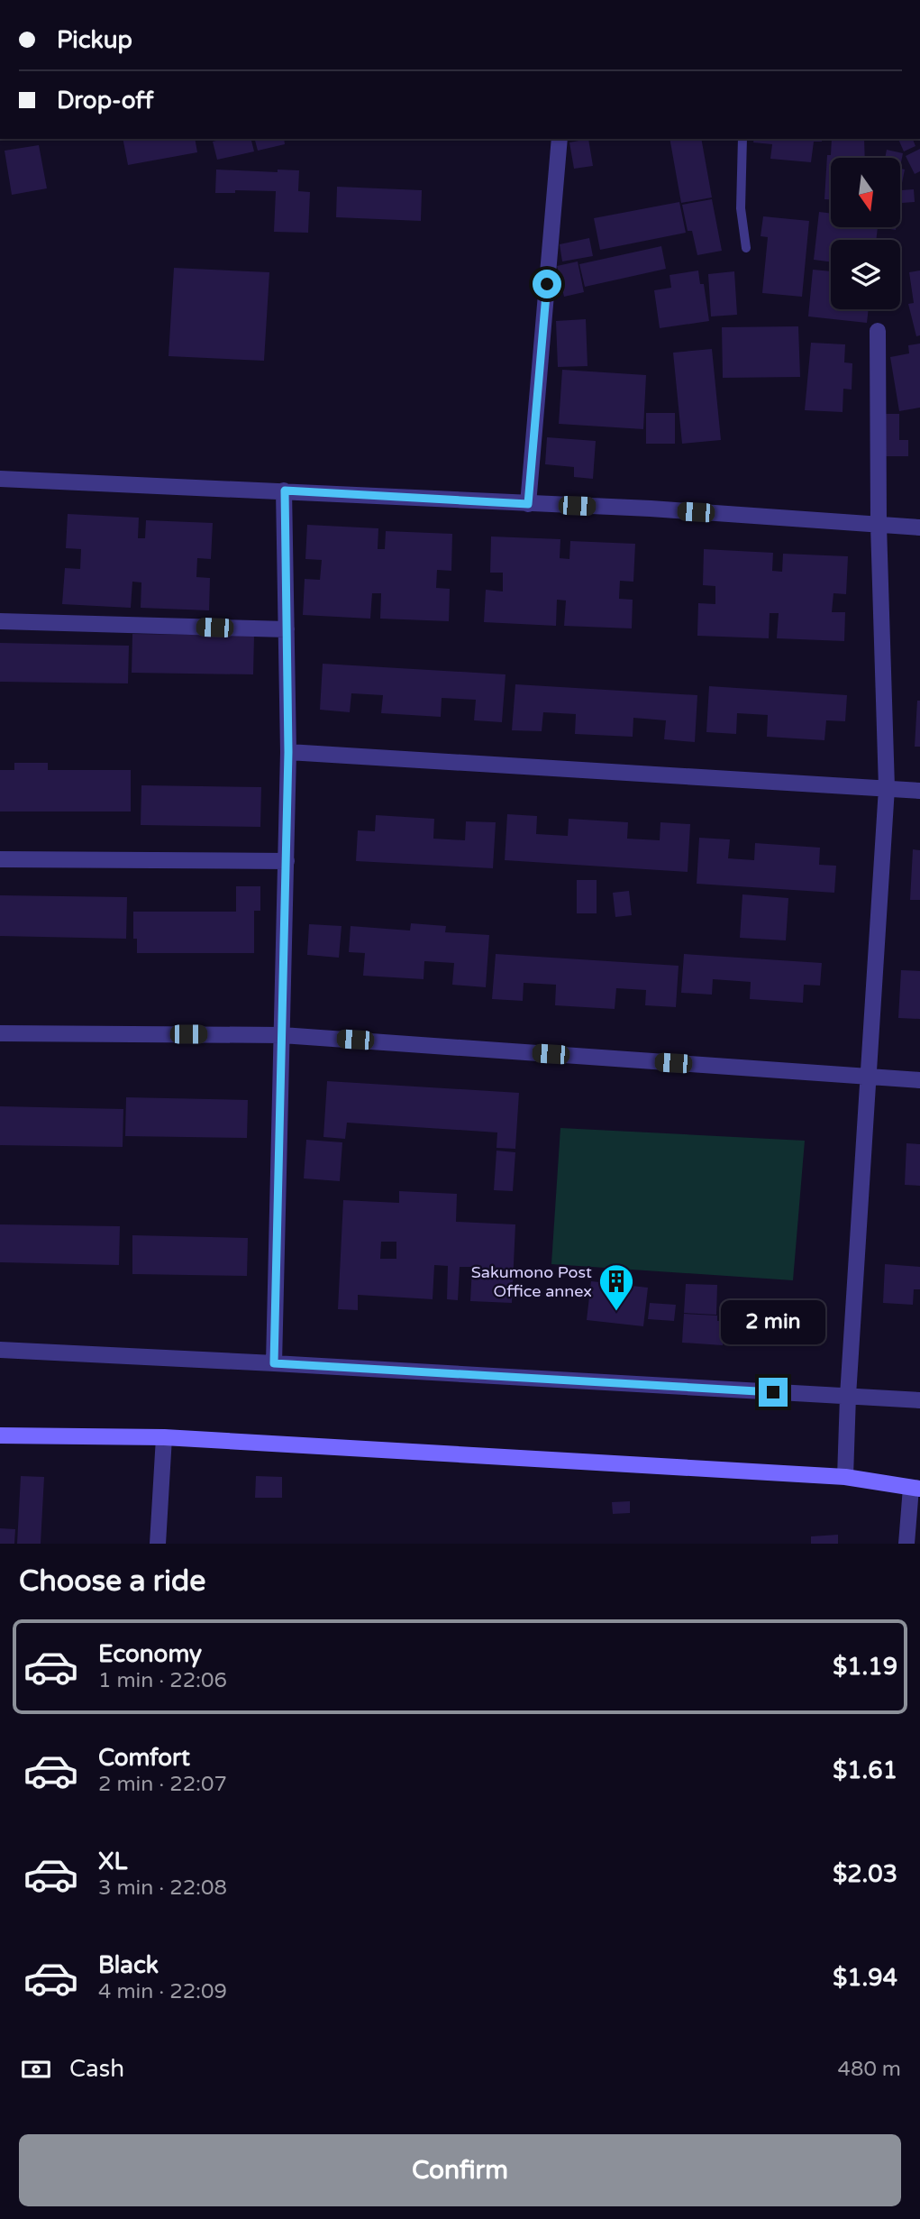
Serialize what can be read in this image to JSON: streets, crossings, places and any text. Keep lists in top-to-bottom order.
{
  "places": {
    "building": ["Sakumono Post Office annex"]
  },
  "north": "bottom",
  "page": {
    "banner": ["Pickup", "Drop-off"],
    "bubble": "2 min",
    "heading": "Choose a ride",
    "list": [
      {
        "name": "Economy",
        "note": "1 min · 22:06",
        "value": "$1.19"
      },
      {
        "name": "Comfort",
        "note": "2 min · 22:07",
        "value": "$1.61"
      },
      {
        "name": "XL",
        "note": "3 min · 22:08",
        "value": "$2.03"
      },
      {
        "name": "Black",
        "note": "4 min · 22:09",
        "value": "$1.94"
      }
    ],
    "pay": ["Cash", "480 m"],
    "buttons": "Confirm"
  }
}
